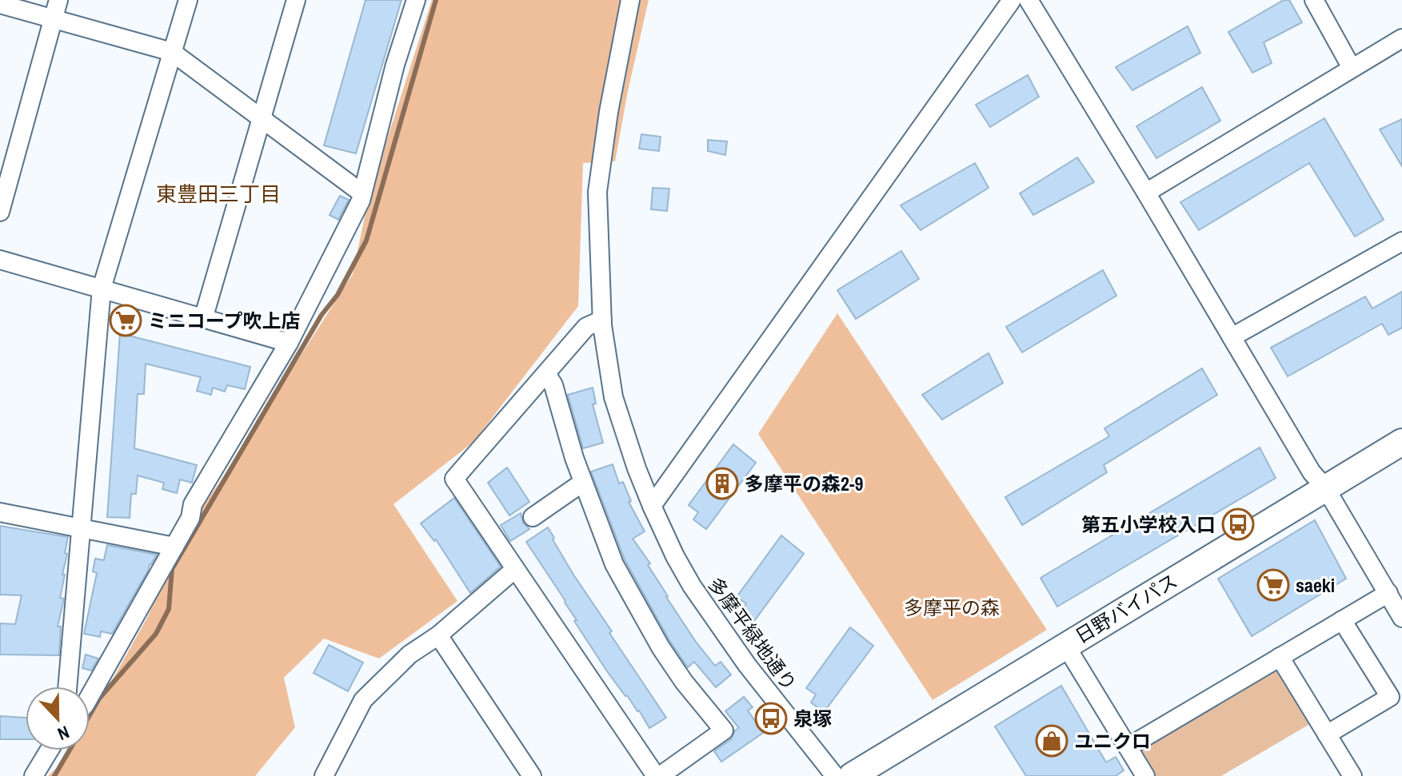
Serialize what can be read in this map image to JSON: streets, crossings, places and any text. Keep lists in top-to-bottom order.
{
  "streets": {
    "highway": ["日野バイパス"],
    "street": ["多摩平緑地通り"]
  },
  "districts": ["東豊田三丁目"],
  "parks": ["多摩平の森"],
  "places": {
    "supermarket": ["ミニコープ吹上店", "saeki"],
    "building": ["多摩平の森2-9"],
    "bus stop": ["第五小学校入口", "泉塚"],
    "shop": ["ユニクロ"]
  },
  "north": "bottom"
}
